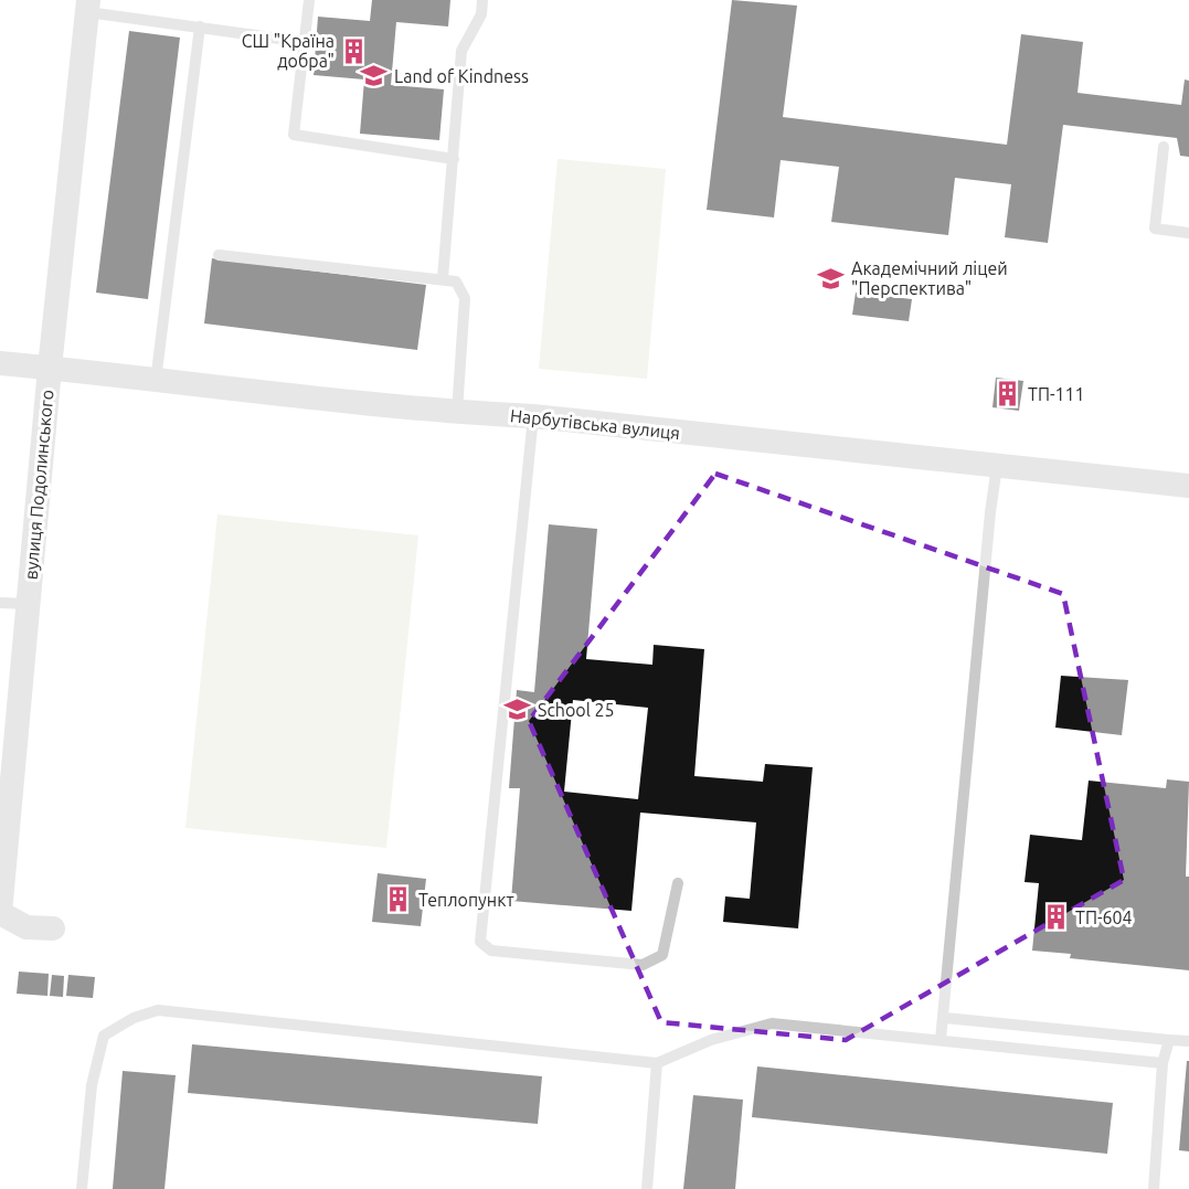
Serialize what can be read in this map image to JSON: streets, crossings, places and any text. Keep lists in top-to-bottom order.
{
  "streets": {
    "street": ["Нарбутівська вулиця", "вулиця Подолинського"]
  },
  "crossings": [
    ["Нарбутівська вулиця", "вулиця Подолинського"]
  ],
  "places": {
    "building": [
      "СШ \"Країна добра\"",
      "ТП-111",
      "Теплопункт",
      "ТП-604"
    ],
    "school or university": ["Land of Kindness", "Академічний ліцей \"Перспектива\"", "School 25"]
  }
}
